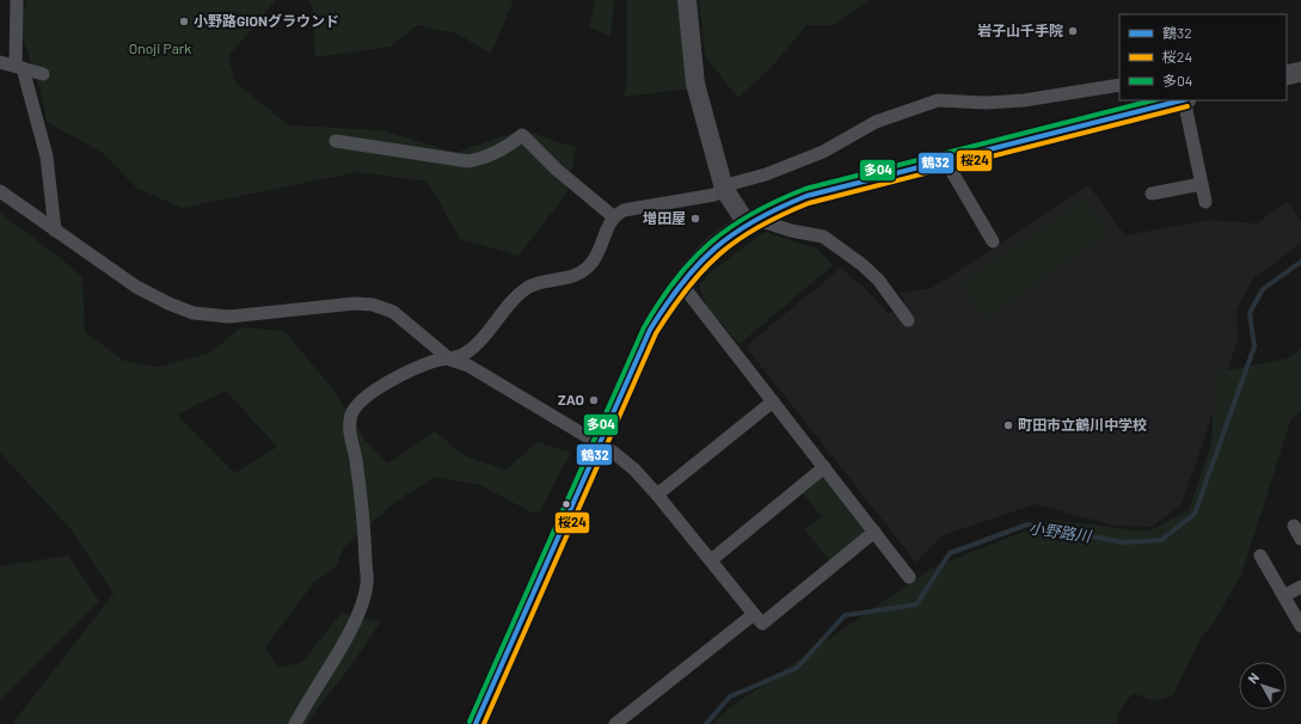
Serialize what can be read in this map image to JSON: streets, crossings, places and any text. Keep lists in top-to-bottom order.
{
  "water": ["小野路川"],
  "parks": ["Onoji Park"],
  "places": [
    "小野路GIONグラウンド",
    "岩子山千手院",
    "増田屋",
    "ZAO",
    "町田市立鶴川中学校"
  ],
  "lines": ["transit line 鶴32", "transit line 多04", "transit line 桜24"],
  "legend": ["鶴32", "桜24", "多04"],
  "north": "top left"
}
